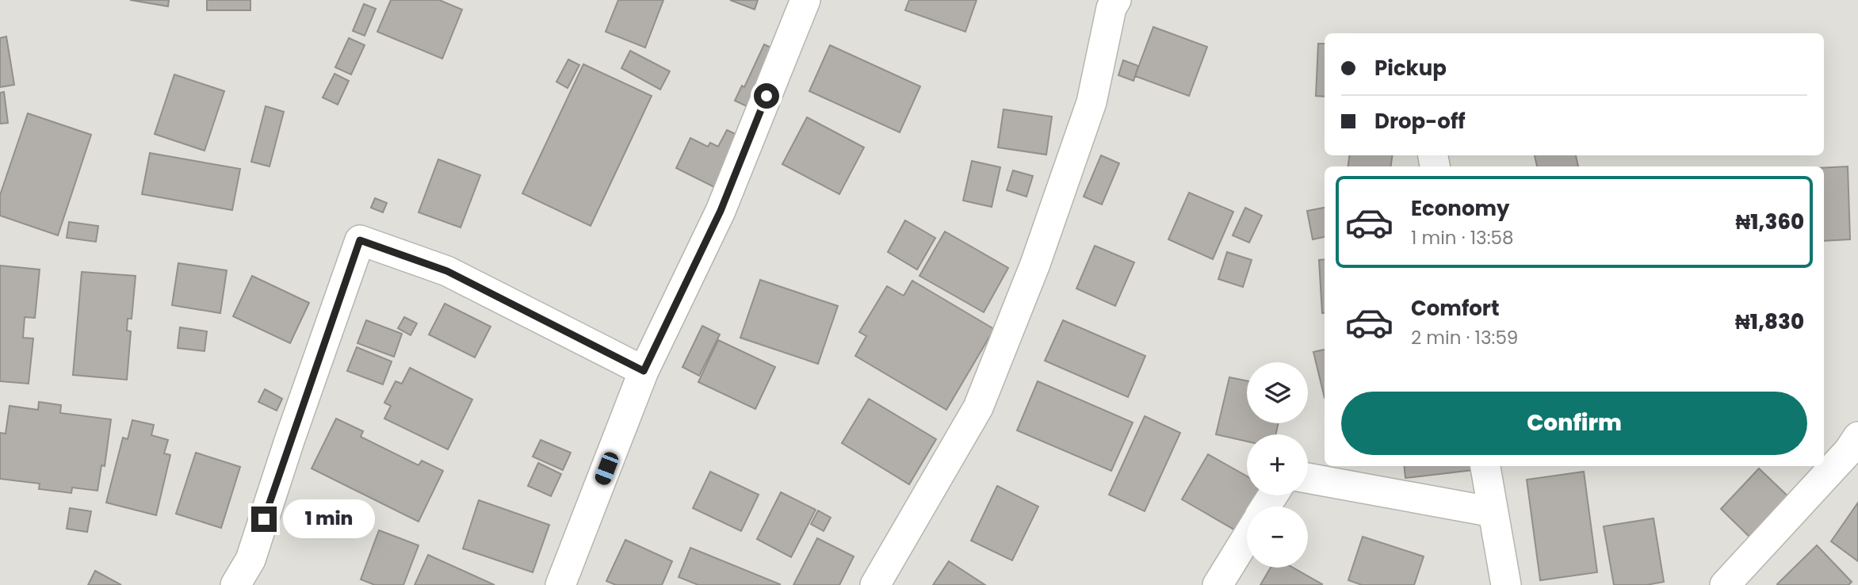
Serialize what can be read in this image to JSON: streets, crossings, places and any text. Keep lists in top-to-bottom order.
{
  "page": {
    "banner": ["Pickup", "Drop-off"],
    "list": [
      {
        "name": "Economy",
        "note": "1 min · 13:58",
        "value": "₦1,360"
      },
      {
        "name": "Comfort",
        "note": "2 min · 13:59",
        "value": "₦1,830"
      }
    ],
    "map_buttons": ["+", "−"],
    "buttons": "Confirm",
    "bubble": "1 min"
  }
}
